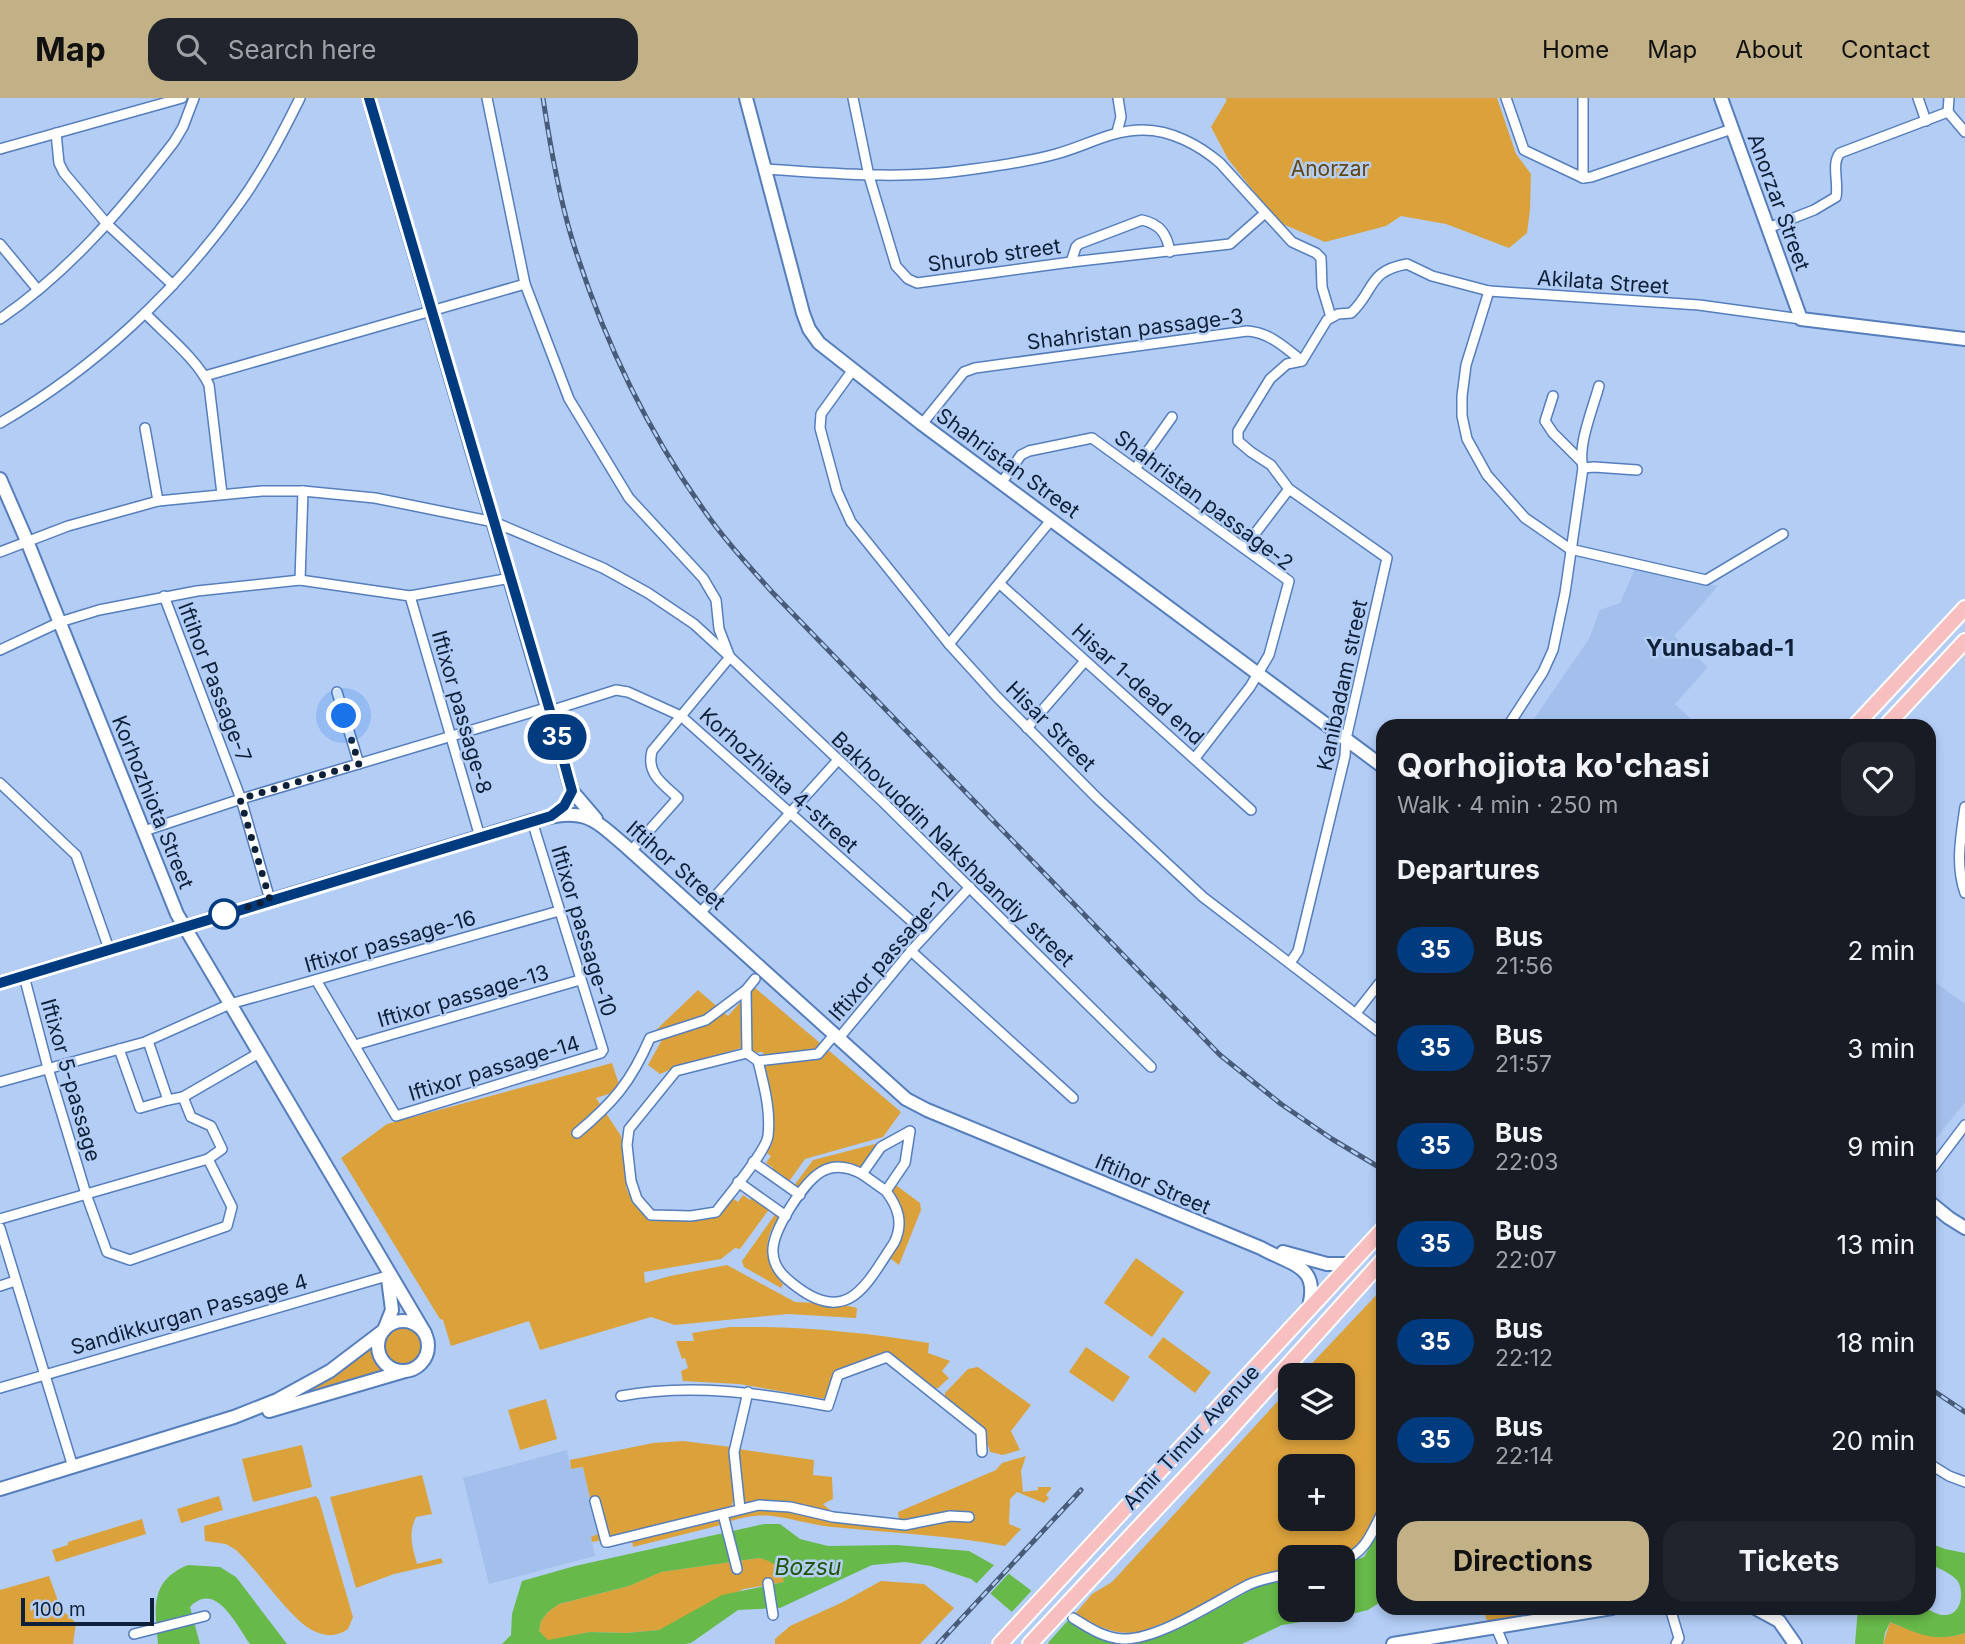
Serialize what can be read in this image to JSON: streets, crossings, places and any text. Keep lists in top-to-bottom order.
{
  "streets": {
    "main road": ["Amir Timur Avenue"],
    "street": [
      "Anorzar Street",
      "Shurob street",
      "Akilata Street",
      "Shahristan passage-3",
      "Shahristan Street",
      "Shahristan passage-2",
      "Iftihor Passage-7",
      "Hisar 1-dead end",
      "Kanibadam street",
      "Iftixor passage-8",
      "Hisar Street",
      "Korhozhiаta 4-street",
      "Korhozhiota Street",
      "Bakhovuddin Nakshbandiy street",
      "Iftihor Street",
      "Iftixor passage-10",
      "Iftixor passage-16",
      "Iftixor passage-12",
      "Iftixor passage-13",
      "Iftixor passage-14",
      "Iftixor 5-passage",
      "Sandikkurgаn Passage 4"
    ]
  },
  "crossings": [
    ["Anorzar Street", "Akilata Street"],
    ["Shahristan passage-3", "Shahristan Street"],
    ["Shahristan passage-3", "Kanibadam street"],
    ["Shahristan Street", "Shahristan passage-2"],
    ["Shahristan Street", "Kanibadam street"],
    ["Shahristan Street", "Hisar Street"],
    ["Iftihor Passage-7", "Korhozhiаta 4-street"],
    ["Iftihor Passage-7", "Iftihor Street"],
    ["Kanibadam street", "Hisar Street"],
    ["Iftixor passage-8", "Korhozhiаta 4-street"],
    ["Iftixor passage-8", "Iftihor Street"],
    ["Korhozhiаta 4-street", "Korhozhiota Street"],
    ["Korhozhiаta 4-street", "Iftixor passage-12"],
    ["Korhozhiota Street", "Bakhovuddin Nakshbandiy street"],
    ["Korhozhiota Street", "Iftihor Street"],
    ["Korhozhiota Street", "Iftixor passage-16"],
    ["Korhozhiota Street", "Sandikkurgаn Passage 4"],
    ["Bakhovuddin Nakshbandiy street", "Iftixor passage-12"],
    ["Iftihor Street", "Iftixor passage-10"],
    ["Iftihor Street", "Iftixor passage-12"],
    ["Iftihor Street", "Iftixor 5-passage"],
    ["Iftihor Street", "Amir Timur Avenue"],
    ["Iftixor passage-10", "Iftixor passage-16"],
    ["Iftixor passage-10", "Iftixor passage-13"],
    ["Iftixor passage-10", "Iftixor passage-14"],
    ["Iftixor passage-13", "Iftixor passage-14"]
  ],
  "districts": ["Yunusabad-1"],
  "water": ["Bozsu"],
  "parks": ["Anorzar"],
  "lines": ["bus line 35"],
  "scale_bar": "100 m",
  "page": {
    "header": "Map",
    "search": "Search here",
    "nav": [
      "Home",
      "Map",
      "About",
      "Contact"
    ],
    "on_map": "35",
    "heading": [
      ["Qorhojiota ko'chasi", "Walk · 4 min · 250 m"],
      "Departures"
    ],
    "list": [
      {
        "mark": "35",
        "name": "Bus",
        "note": "21:56",
        "value": "2 min"
      },
      {
        "mark": "35",
        "name": "Bus",
        "note": "21:57",
        "value": "3 min"
      },
      {
        "mark": "35",
        "name": "Bus",
        "note": "22:03",
        "value": "9 min"
      },
      {
        "mark": "35",
        "name": "Bus",
        "note": "22:07",
        "value": "13 min"
      },
      {
        "mark": "35",
        "name": "Bus",
        "note": "22:12",
        "value": "18 min"
      },
      {
        "mark": "35",
        "name": "Bus",
        "note": "22:14",
        "value": "20 min"
      }
    ],
    "map_buttons": ["+", "−"],
    "buttons": ["Directions", "Tickets"],
    "scale": "100 m"
  }
}
